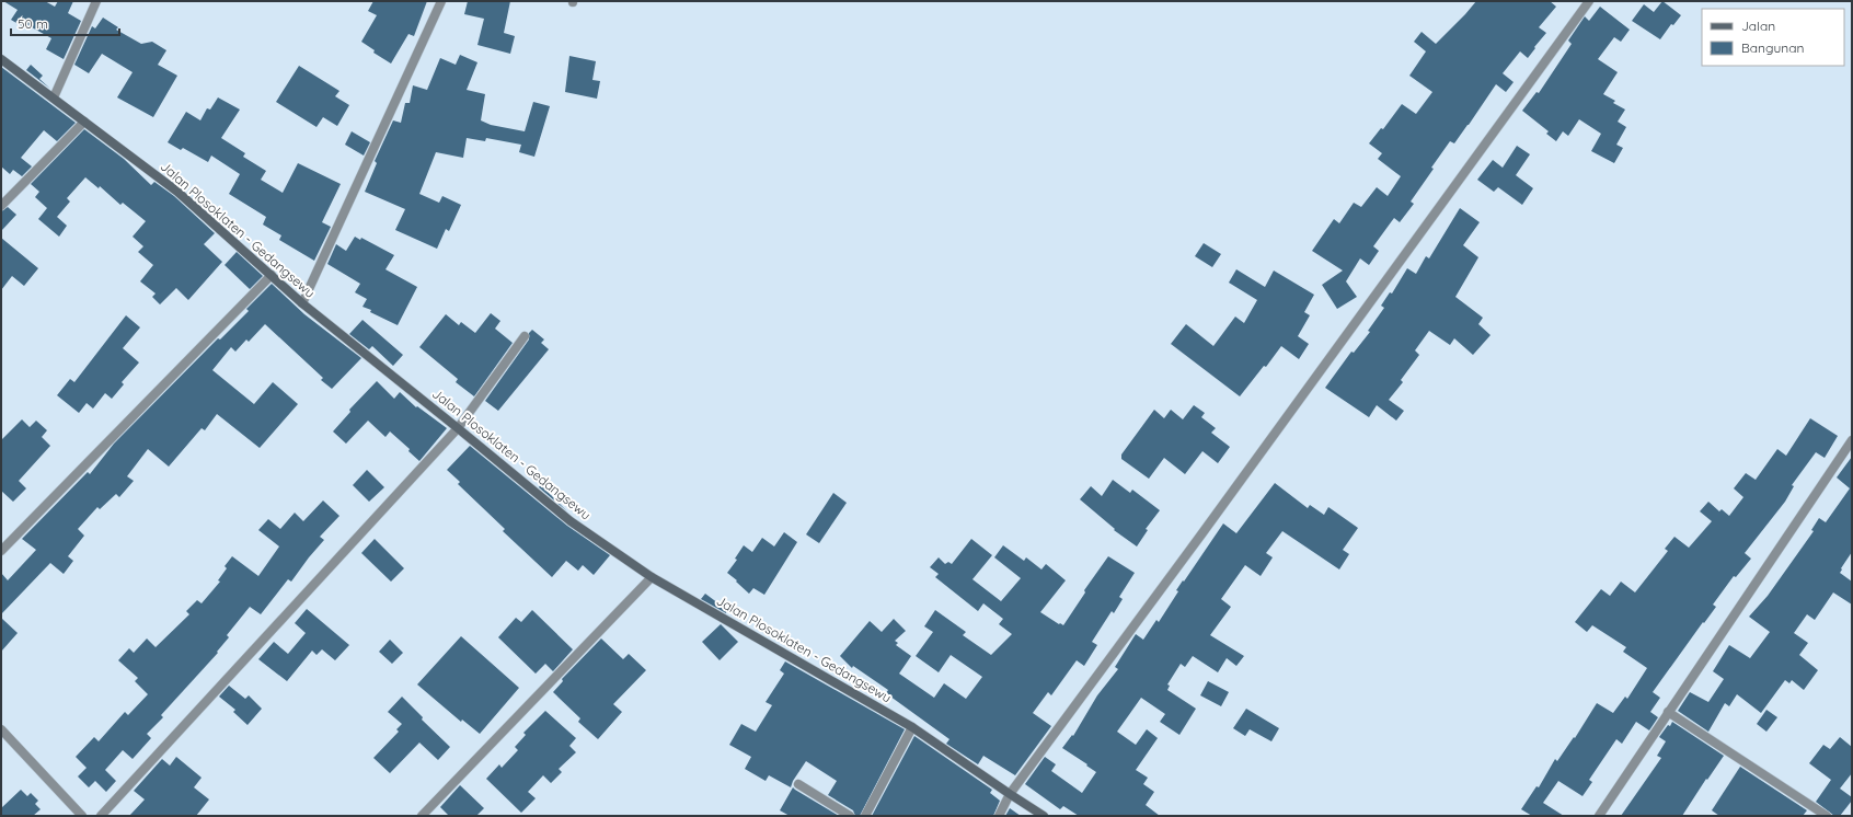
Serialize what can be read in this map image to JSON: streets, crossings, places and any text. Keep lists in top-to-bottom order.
{
  "streets": {
    "main road": ["Jalan Plosoklaten - Gedangsewu"]
  },
  "legend": ["Jalan", "Bangunan"],
  "scale_bar": "50 m"
}
